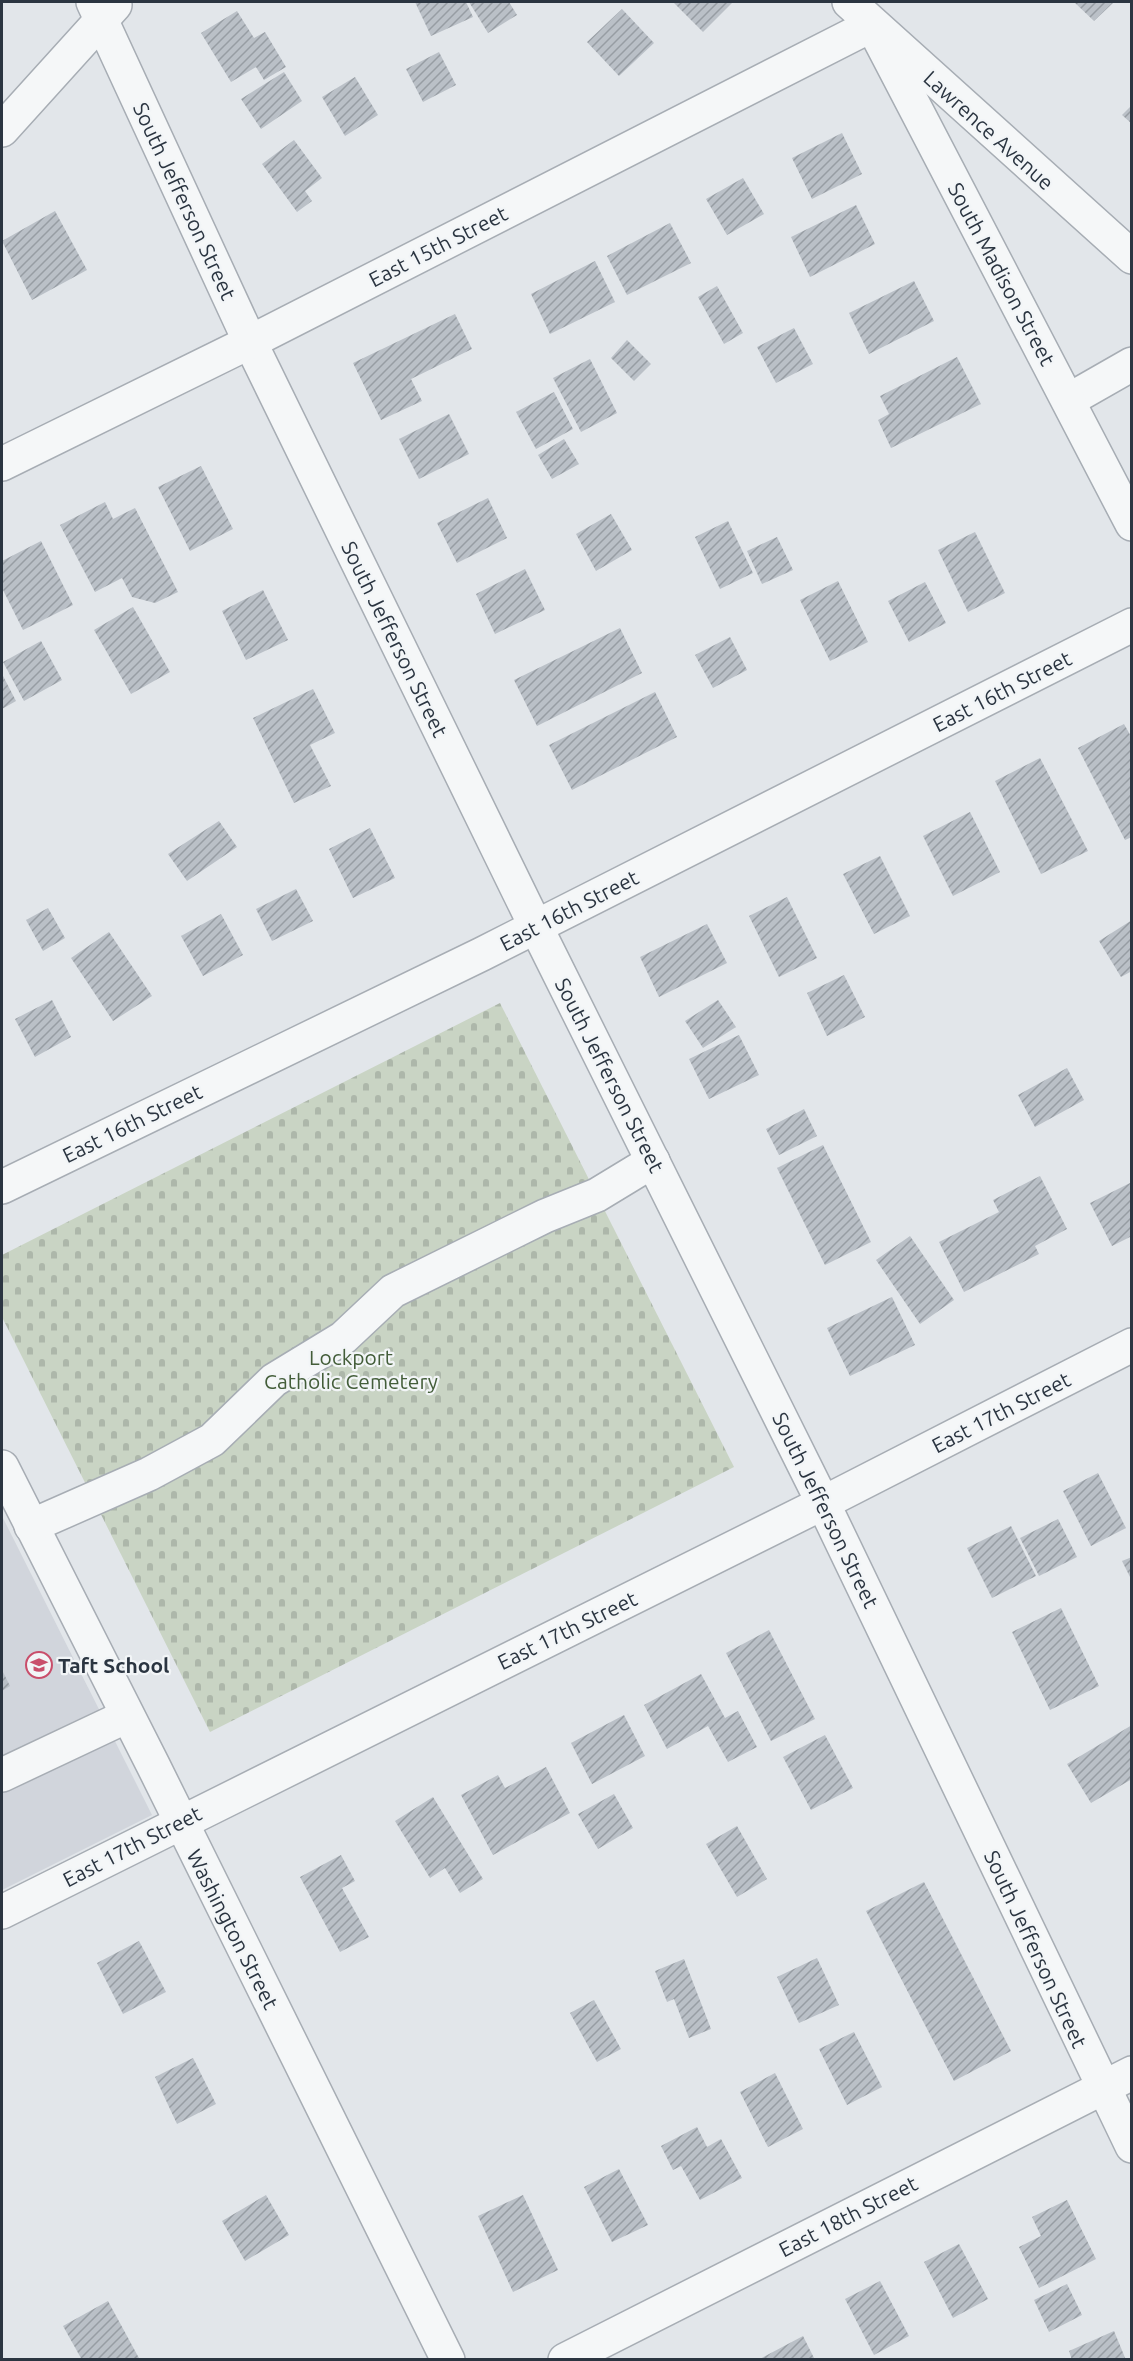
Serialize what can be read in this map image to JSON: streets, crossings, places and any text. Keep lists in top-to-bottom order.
{
  "streets": {
    "street": [
      "Lawrence Avenue",
      "South Jefferson Street",
      "East 15th Street",
      "South Madison Street",
      "East 16th Street",
      "East 17th Street",
      "Washington Street",
      "East 18th Street"
    ]
  },
  "crossings": [
    ["Lawrence Avenue", "East 15th Street"],
    ["Lawrence Avenue", "South Madison Street"],
    ["South Jefferson Street", "East 15th Street"],
    ["South Jefferson Street", "East 16th Street"],
    ["South Jefferson Street", "East 17th Street"],
    ["South Jefferson Street", "East 18th Street"],
    ["East 15th Street", "South Madison Street"],
    ["East 17th Street", "Washington Street"]
  ],
  "parks": ["Lockport Catholic Cemetery"],
  "places": {
    "school or university": ["Taft School"]
  }
}
